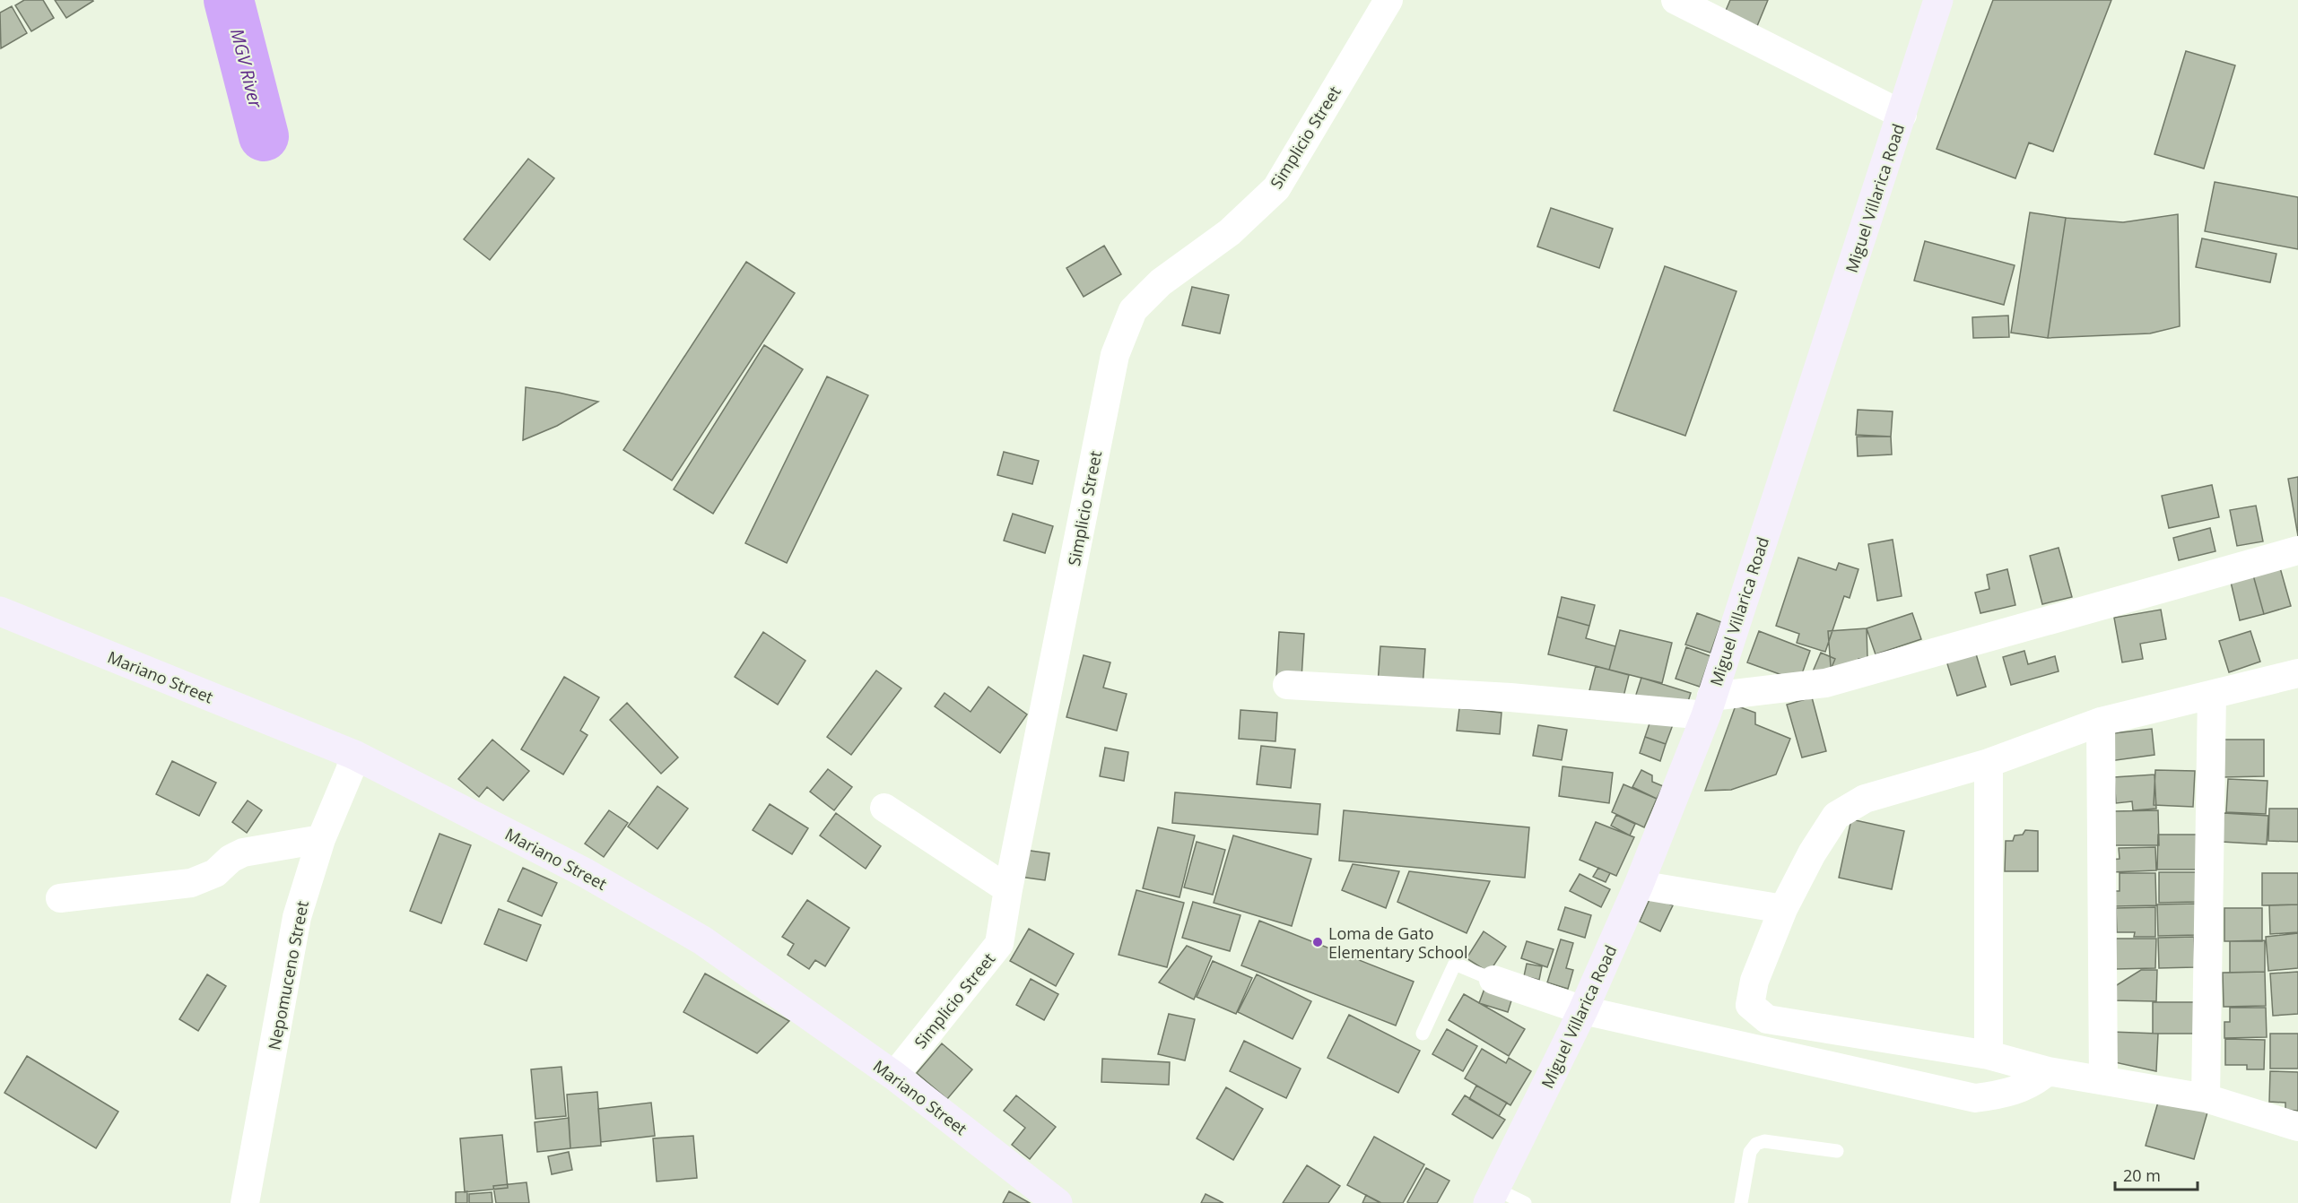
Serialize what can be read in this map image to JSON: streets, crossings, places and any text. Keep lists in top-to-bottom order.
{
  "streets": {
    "main road": ["Miguel Villarica Road", "Mariano Street"],
    "street": ["Simplicio Street", "Nepomuceno Street"]
  },
  "crossings": [
    ["Simplicio Street", "Mariano Street"],
    ["Mariano Street", "Nepomuceno Street"]
  ],
  "water": ["MGV River"],
  "places": ["Loma de Gato Elementary School"],
  "scale_bar": "20 m"
}
